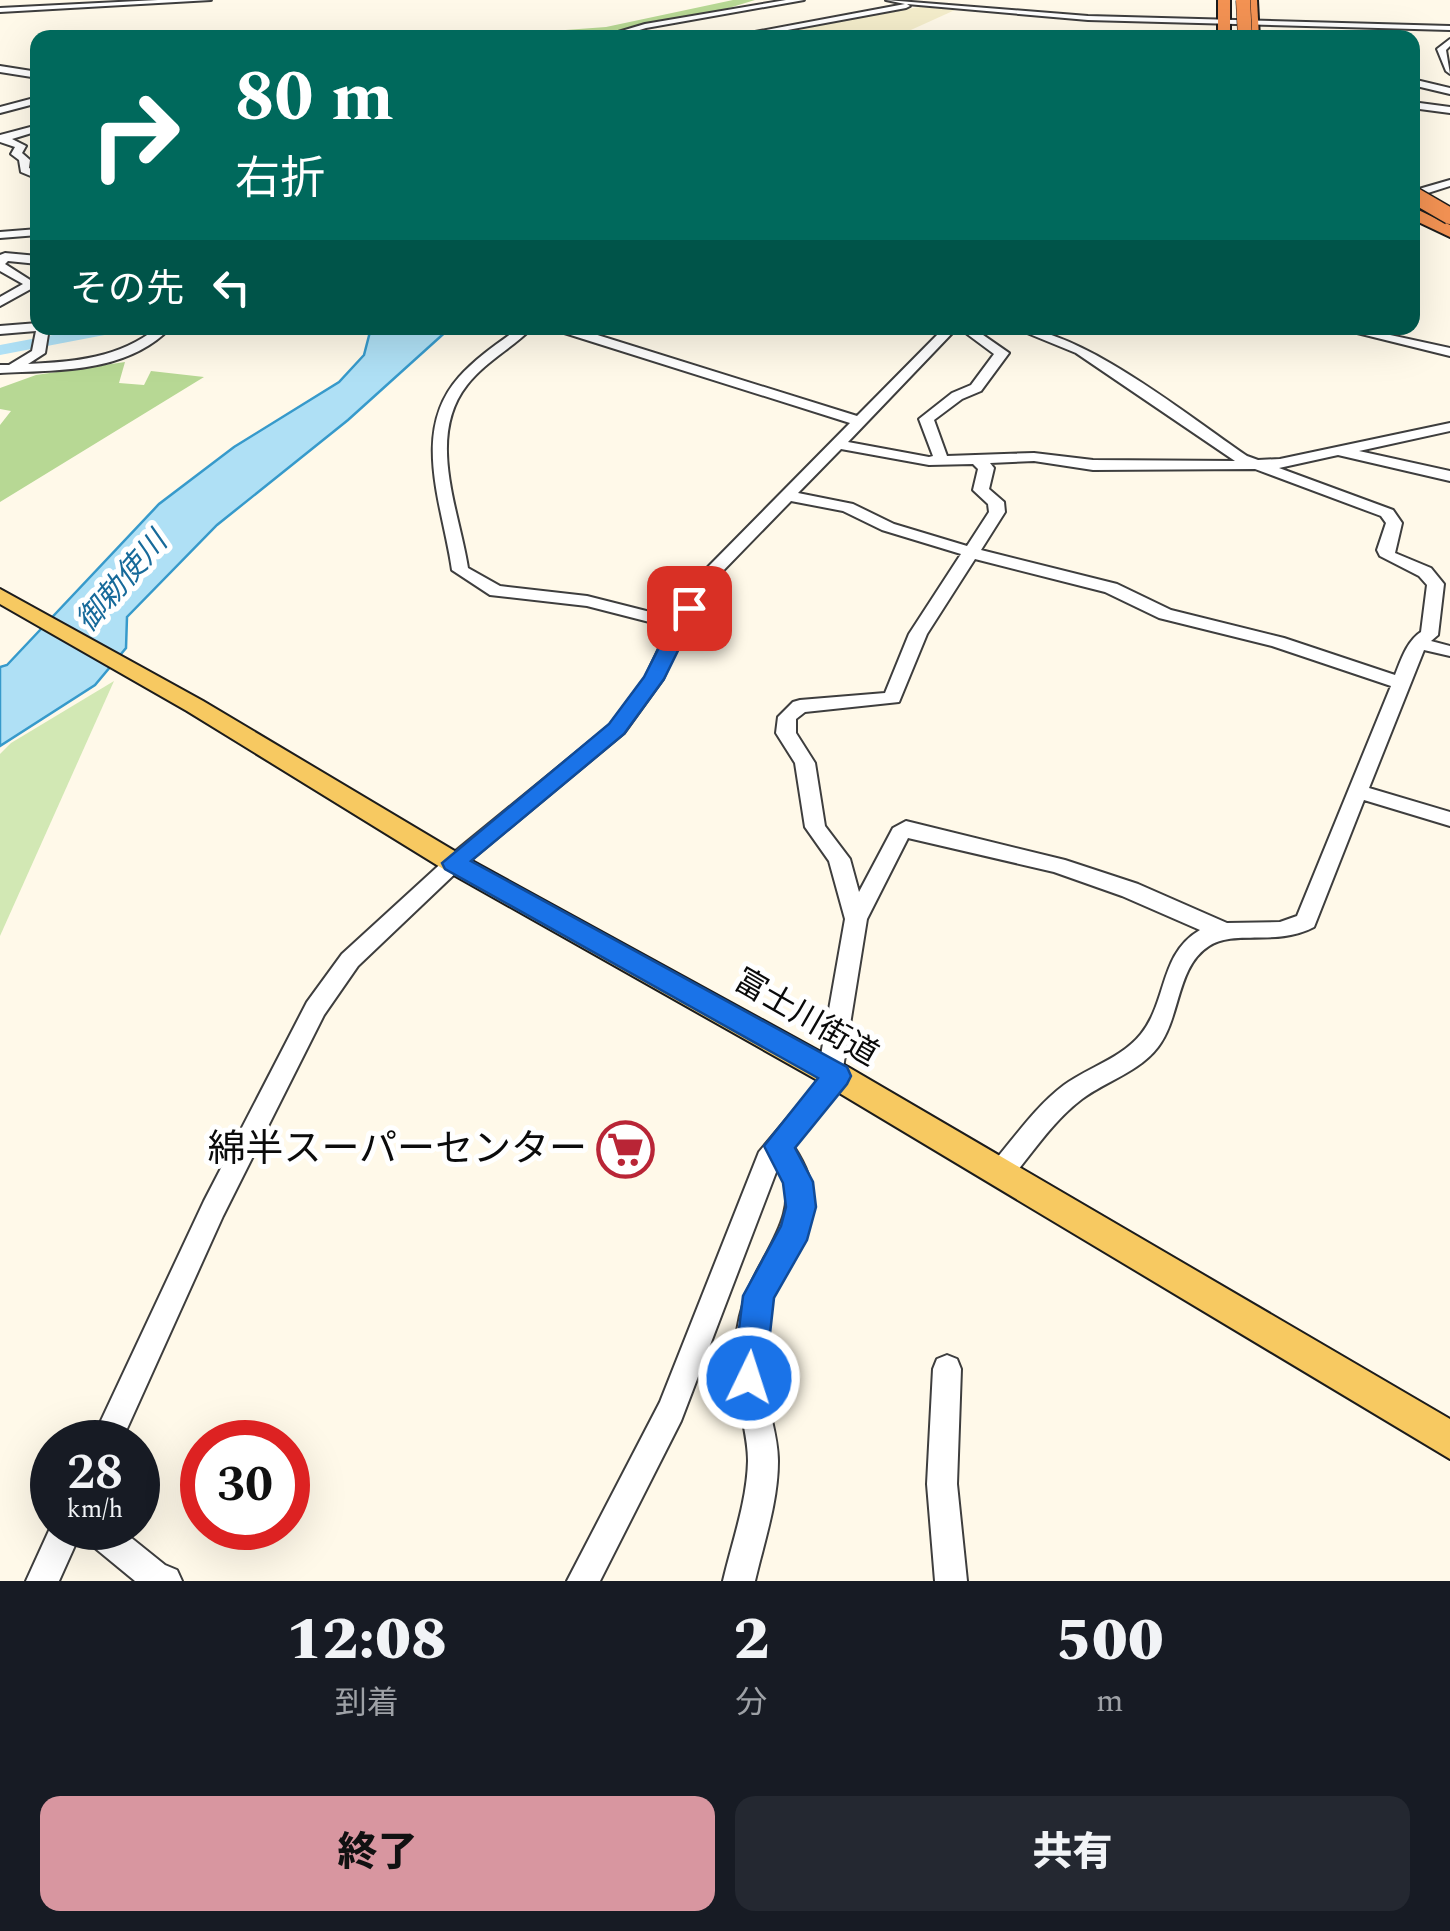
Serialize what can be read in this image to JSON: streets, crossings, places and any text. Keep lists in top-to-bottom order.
{
  "streets": {
    "main road": ["富士川街道"]
  },
  "water": ["御勅使川"],
  "places": {
    "supermarket": ["綿半スーパーセンター"]
  },
  "page": {
    "turn": ["80 m", "右折"],
    "then": "その先",
    "speed": "28 km/h",
    "limit": "30",
    "eta": [
      "12:08",
      "到着",
      "2",
      "分",
      "500",
      "m"
    ],
    "buttons": ["終了", "共有"]
  }
}
